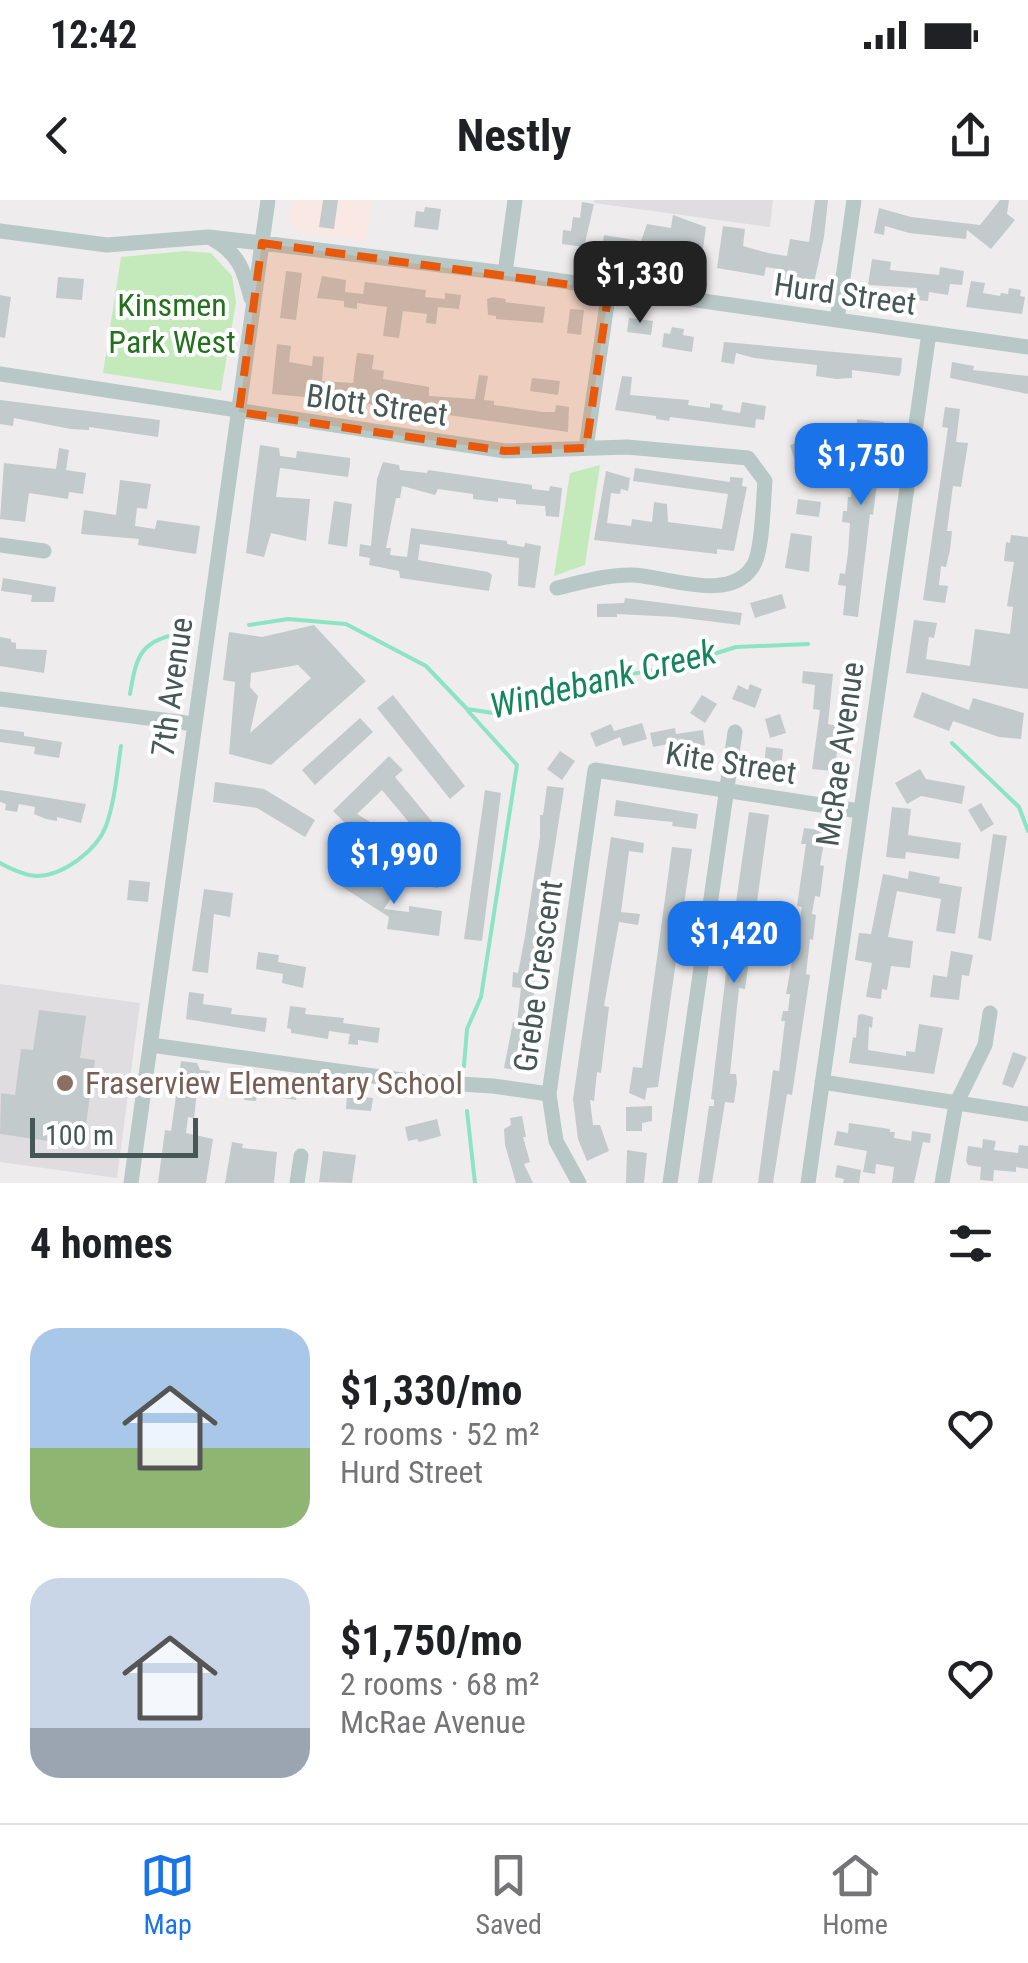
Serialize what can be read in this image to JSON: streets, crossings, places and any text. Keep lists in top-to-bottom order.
{
  "streets": {
    "street": [
      "Hurd Street",
      "Blott Street",
      "7th Avenue",
      "McRae Avenue",
      "Kite Street",
      "Grebe Crescent"
    ]
  },
  "crossings": [
    ["Hurd Street", "7th Avenue"],
    ["Hurd Street", "McRae Avenue"],
    ["Blott Street", "7th Avenue"],
    ["McRae Avenue", "Kite Street"],
    ["Kite Street", "Grebe Crescent"]
  ],
  "water": ["Windebank Creek"],
  "parks": ["Kinsmen Park West"],
  "places": ["Fraserview Elementary School"],
  "scale_bar": "100 m",
  "page": {
    "status": "12:42",
    "header": "Nestly",
    "price": [
      "$1,330",
      "$1,750",
      "$1,990",
      "$1,420"
    ],
    "scale": "100 m",
    "heading": "4 homes",
    "list": [
      {
        "name": "$1,330/mo",
        "note": "2 rooms · 52 m² · Hurd Street"
      },
      {
        "name": "$1,750/mo",
        "note": "2 rooms · 68 m² · McRae Avenue"
      }
    ],
    "tabs": ["Map", "Saved", "Home"]
  }
}
